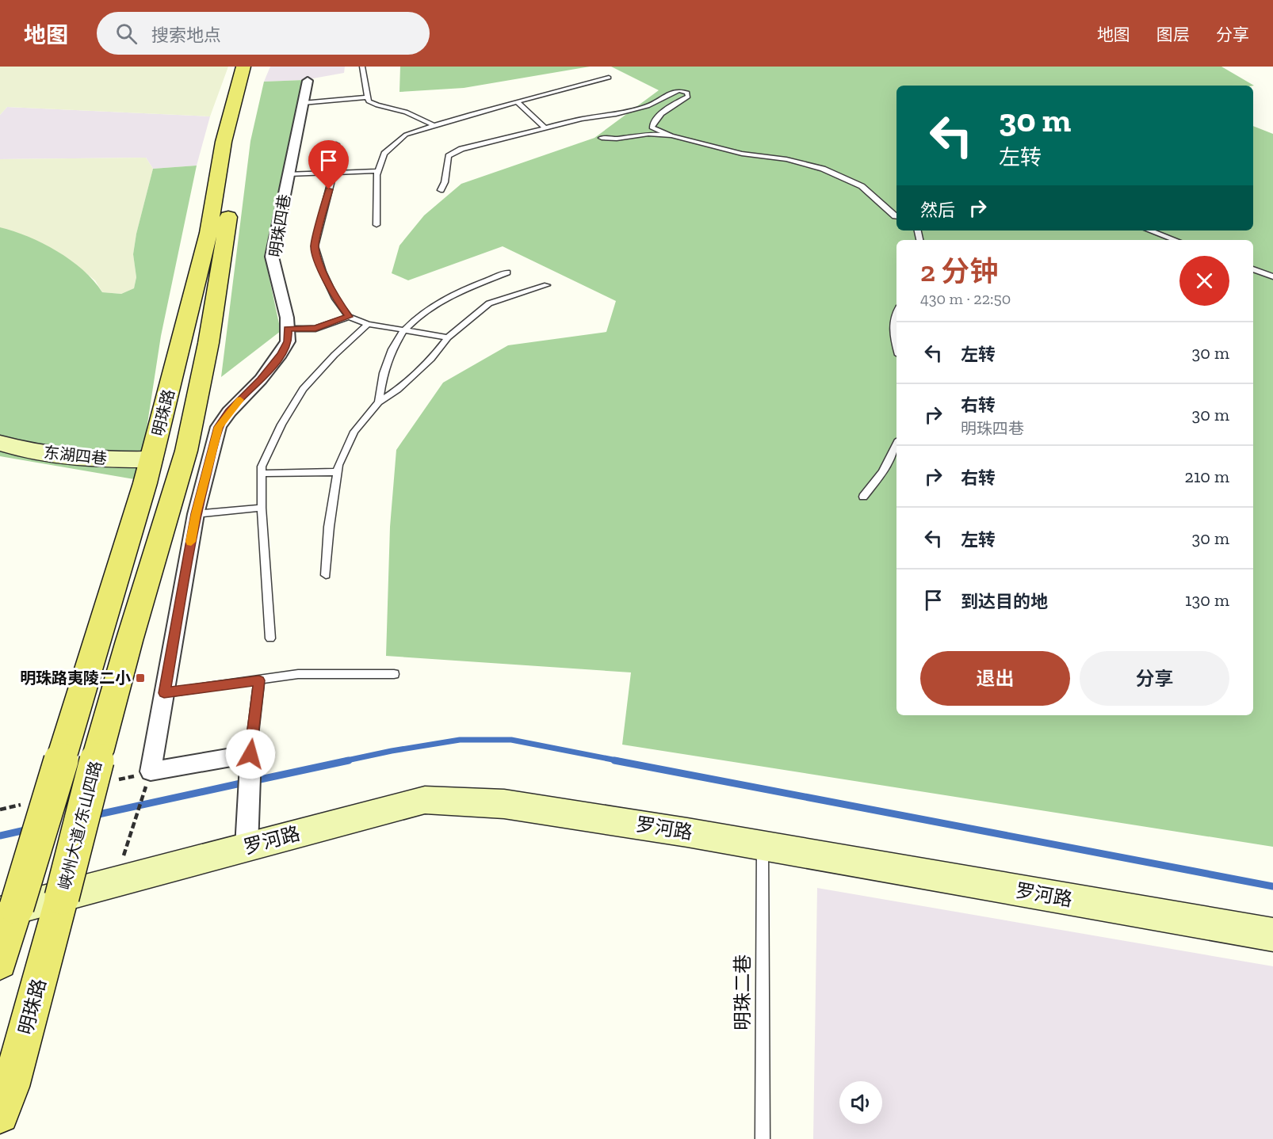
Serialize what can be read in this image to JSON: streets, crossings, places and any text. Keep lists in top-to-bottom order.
{
  "streets": {
    "main road": [
      "明珠路",
      "东湖四巷",
      "峡州大道/东山四路",
      "罗河路"
    ],
    "street": ["明珠四巷"],
    "lane": ["明珠二巷"]
  },
  "crossings": [
    ["明珠路", "东湖四巷"],
    ["明珠路", "峡州大道/东山四路"],
    ["明珠路", "罗河路"],
    ["峡州大道/东山四路", "罗河路"],
    ["罗河路", "明珠二巷"]
  ],
  "places": {
    "transit": ["明珠路夷陵二小"]
  },
  "page": {
    "header": "地图",
    "search": "搜索地点",
    "nav": ["地图", "图层", "分享"],
    "turn": ["30 m", "左转"],
    "then": "然后",
    "heading": ["2 分钟", "430 m · 22:50"],
    "list": [
      {
        "name": "左转",
        "value": "30 m"
      },
      {
        "name": "右转",
        "note": "明珠四巷",
        "value": "30 m"
      },
      {
        "name": "右转",
        "value": "210 m"
      },
      {
        "name": "左转",
        "value": "30 m"
      },
      {
        "name": "到达目的地",
        "value": "130 m"
      }
    ],
    "buttons": ["退出", "分享"]
  }
}
